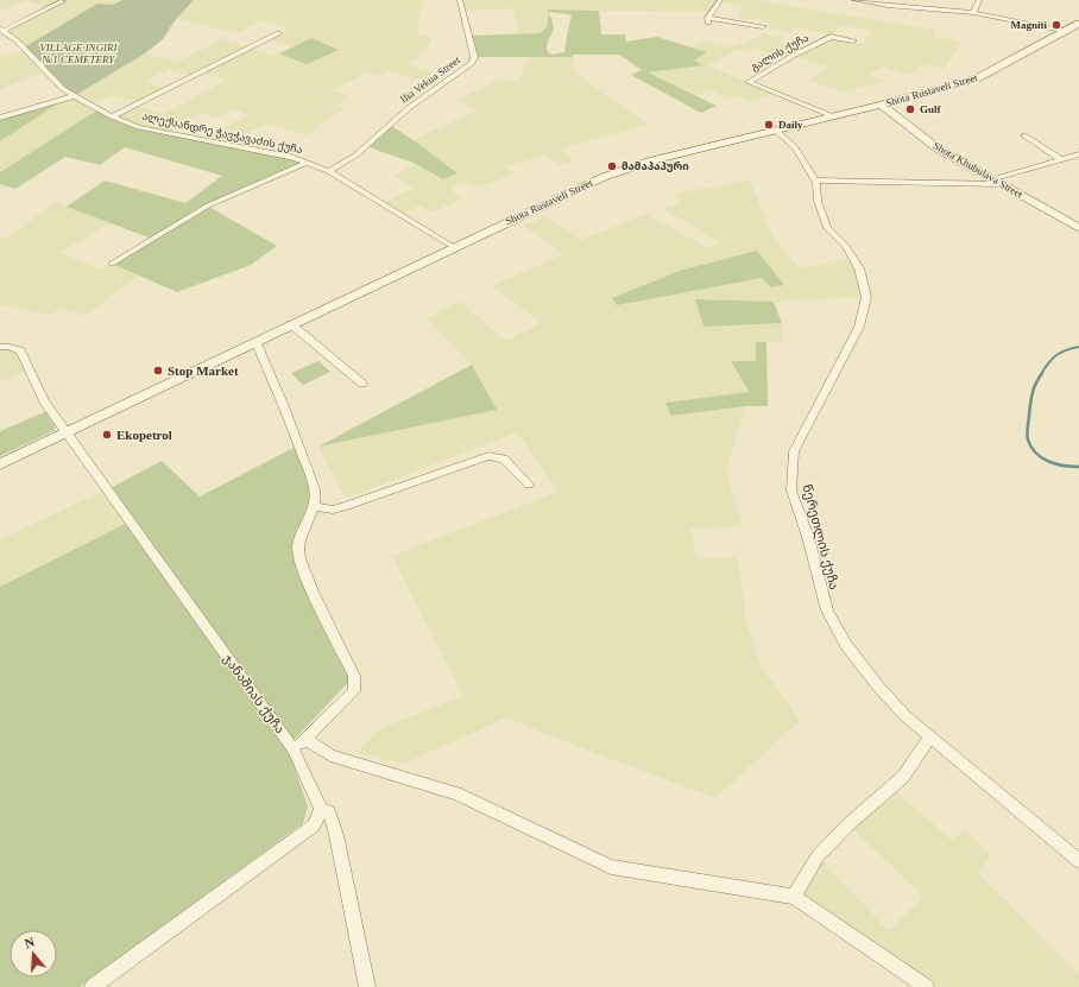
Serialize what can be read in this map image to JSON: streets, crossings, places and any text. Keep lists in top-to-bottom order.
{
  "streets": {
    "main road": ["Shota Rustaveli Street", "Shota Khubulava Street"],
    "street": [
      "გალის ქუჩა",
      "Ilia Vekua Street",
      "ალექსანდრე ჭავჭავაძის ქუჩა",
      "წერეთლის ქუჩა",
      "ჯანაშიას ქუჩა"
    ]
  },
  "crossings": [
    ["გალის ქუჩა", "Shota Rustaveli Street"],
    ["Ilia Vekua Street", "ალექსანდრე ჭავჭავაძის ქუჩა"],
    ["Shota Rustaveli Street", "ალექსანდრე ჭავჭავაძის ქუჩა"],
    ["Shota Rustaveli Street", "Shota Khubulava Street"],
    ["Shota Rustaveli Street", "წერეთლის ქუჩა"],
    ["Shota Rustaveli Street", "ჯანაშიას ქუჩა"]
  ],
  "parks": ["VILLAGE INGIRI №1 CEMETERY"],
  "places": [
    "Magniti",
    "Gulf",
    "Daily",
    "მამაპაპური",
    "Stop Market",
    "Ekopetrol"
  ],
  "north": "top"
}
